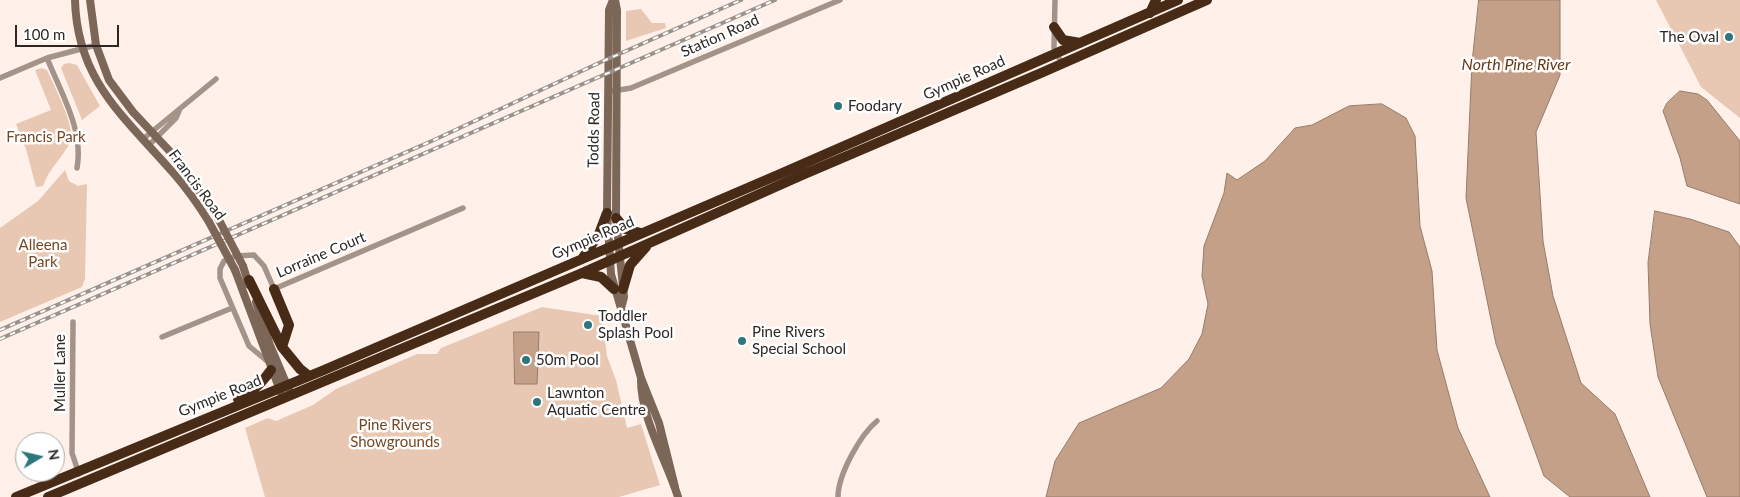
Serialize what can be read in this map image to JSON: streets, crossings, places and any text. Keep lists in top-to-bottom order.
{
  "streets": {
    "highway": ["Gympie Road"],
    "main road": ["Todds Road", "Francis Road"],
    "street": ["Station Road", "Lorraine Court", "Muller Lane"]
  },
  "crossings": [
    ["Station Road", "Todds Road"],
    ["Gympie Road", "Todds Road"],
    ["Gympie Road", "Francis Road"],
    ["Gympie Road", "Muller Lane"],
    ["Francis Road", "Lorraine Court"]
  ],
  "water": ["North Pine River"],
  "parks": ["Francis Park", "Alleena Park", "Pine Rivers Showgrounds"],
  "places": [
    "The Oval",
    "Foodary",
    "Toddler Splash Pool",
    "Pine Rivers Special School",
    "50m Pool",
    "Lawnton Aquatic Centre"
  ],
  "scale_bar": "100 m",
  "north": "right"
}
